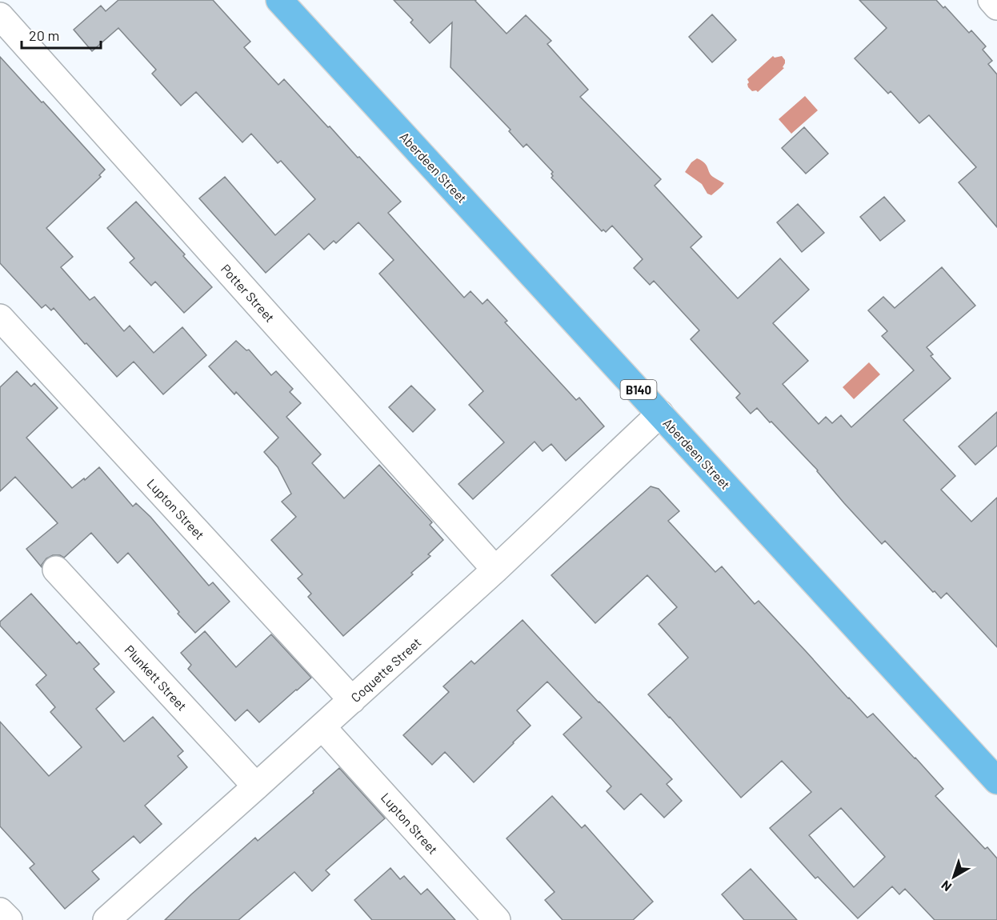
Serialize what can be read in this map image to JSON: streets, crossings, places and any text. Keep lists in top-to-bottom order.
{
  "streets": {
    "main road": ["Aberdeen Street", "B140"],
    "street": [
      "Potter Street",
      "Lupton Street",
      "Coquette Street",
      "Plunkett Street"
    ]
  },
  "crossings": [
    ["Aberdeen Street", "Coquette Street"],
    ["Potter Street", "Coquette Street"],
    ["Lupton Street", "Coquette Street"],
    ["Coquette Street", "Plunkett Street"]
  ],
  "scale_bar": "20 m",
  "north": "bottom left"
}
